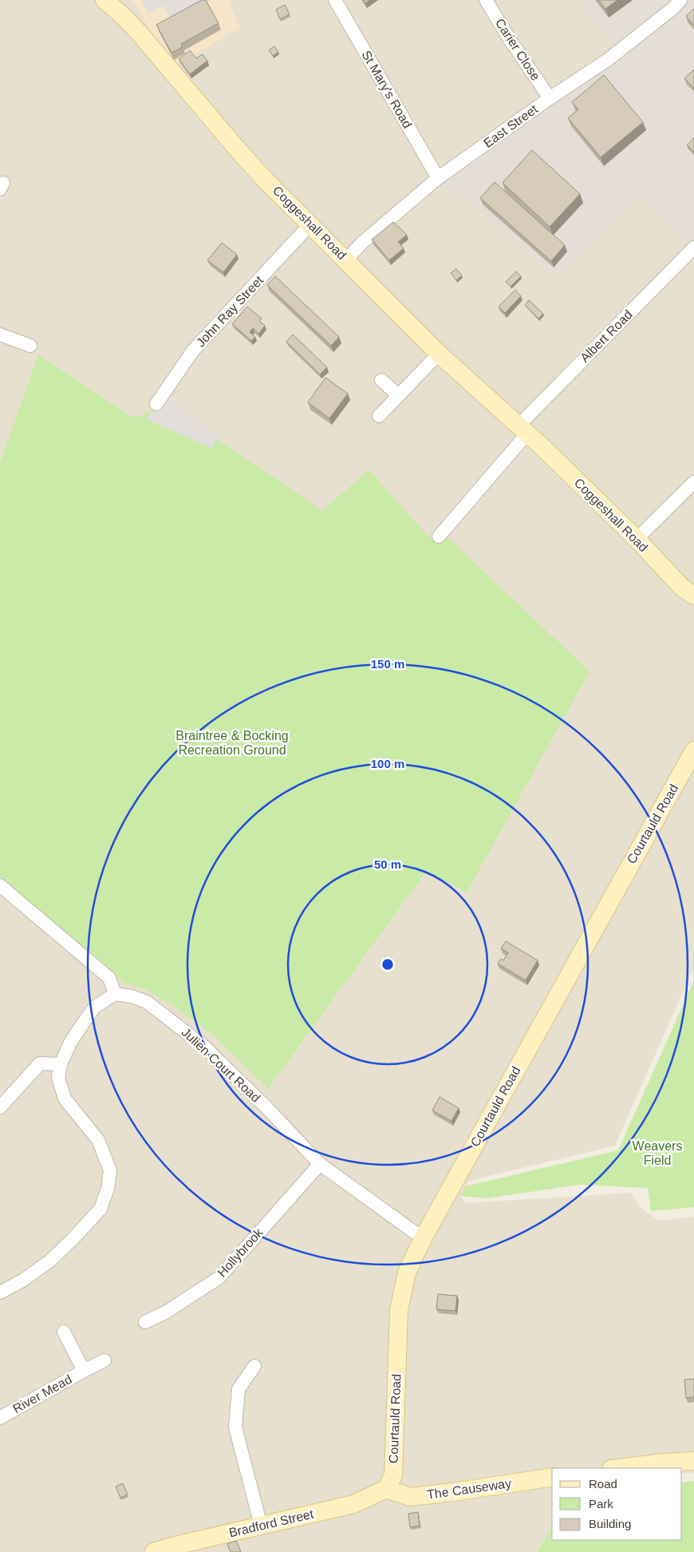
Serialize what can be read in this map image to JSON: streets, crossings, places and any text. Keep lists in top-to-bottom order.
{
  "streets": {
    "street": [
      "Carier Close",
      "St Mary's Road",
      "East Street",
      "Coggeshall Road",
      "John Ray Street",
      "Albert Road",
      "Courtauld Road",
      "Julien Court Road",
      "Hollybrook",
      "River Mead",
      "The Causeway",
      "Bradford Street"
    ]
  },
  "crossings": [
    ["Carier Close", "East Street"],
    ["St Mary's Road", "East Street"],
    ["East Street", "Coggeshall Road"],
    ["Coggeshall Road", "John Ray Street"],
    ["Coggeshall Road", "Albert Road"],
    ["Courtauld Road", "Julien Court Road"],
    ["Courtauld Road", "The Causeway"],
    ["Courtauld Road", "Bradford Street"],
    ["Julien Court Road", "Hollybrook"],
    ["The Causeway", "Bradford Street"]
  ],
  "parks": ["Braintree & Bocking Recreation Ground", "Weavers Field"],
  "legend": ["Road", "Park", "Building"],
  "rings": ["150 m", "100 m", "50 m"]
}
